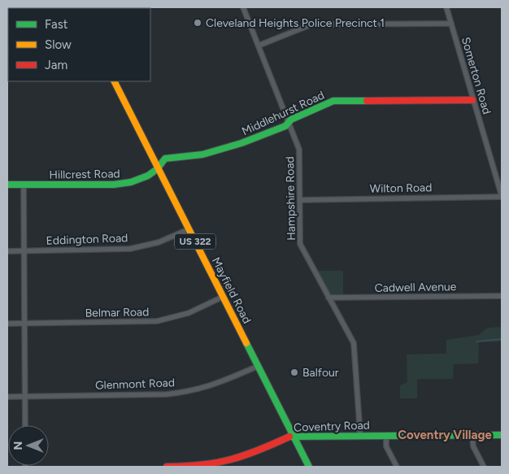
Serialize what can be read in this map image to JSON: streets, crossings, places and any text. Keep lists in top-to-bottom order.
{
  "streets": {
    "main road": [
      "Middlehurst Road",
      "Hillcrest Road",
      "US 322",
      "Mayfield Road",
      "Coventry Road"
    ],
    "street": [
      "Somerton Road",
      "Wilton Road",
      "Hampshire Road",
      "Eddington Road",
      "Cadwell Avenue",
      "Belmar Road",
      "Glenmont Road"
    ]
  },
  "crossings": [
    ["Somerton Road", "Middlehurst Road"],
    ["Somerton Road", "Wilton Road"],
    ["Middlehurst Road", "Hillcrest Road"],
    ["Middlehurst Road", "Hampshire Road"],
    ["Middlehurst Road", "Mayfield Road"],
    ["Hillcrest Road", "Mayfield Road"],
    ["Wilton Road", "Hampshire Road"],
    ["Hampshire Road", "Cadwell Avenue"],
    ["Hampshire Road", "Coventry Road"],
    ["Eddington Road", "Mayfield Road"],
    ["Mayfield Road", "Belmar Road"],
    ["Mayfield Road", "Glenmont Road"],
    ["Mayfield Road", "Coventry Road"]
  ],
  "districts": ["Coventry Village"],
  "places": ["Cleveland Heights Police Precinct 1", "Balfour"],
  "legend": ["Fast", "Slow", "Jam"],
  "north": "left"
}
